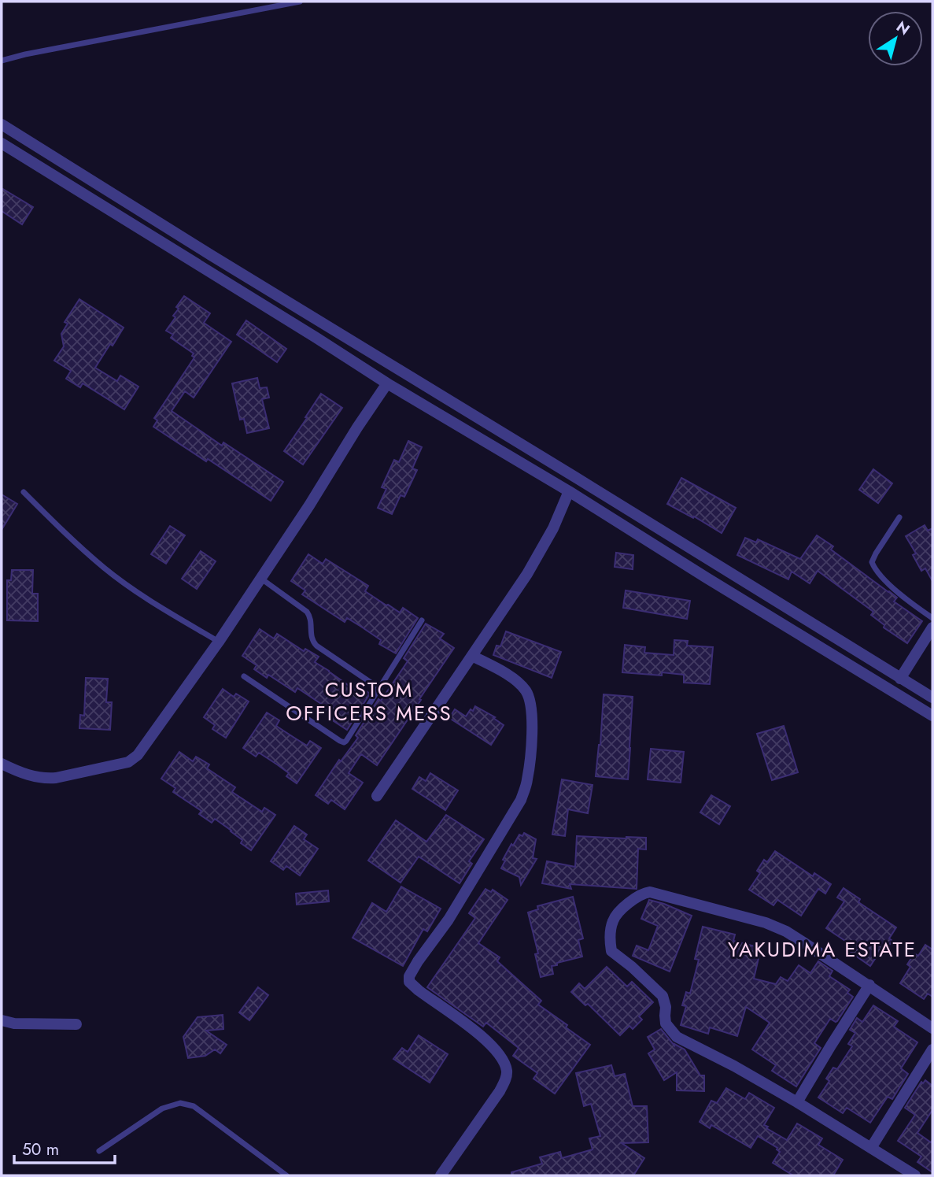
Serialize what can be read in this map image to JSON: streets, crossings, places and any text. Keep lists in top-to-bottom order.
{
  "districts": ["CUSTOM OFFICERS MESS", "YAKUDIMA ESTATE"],
  "scale_bar": "50 m",
  "north": "top right"
}
